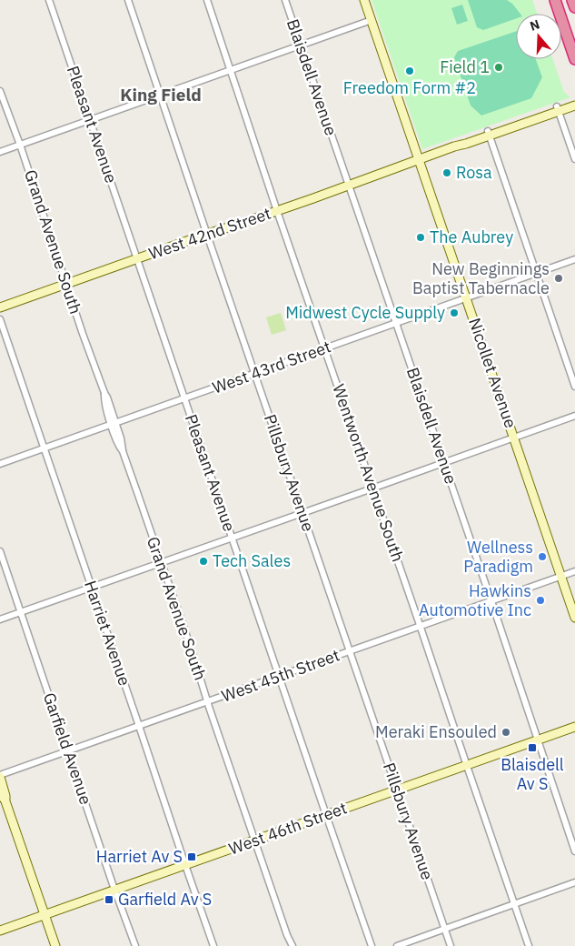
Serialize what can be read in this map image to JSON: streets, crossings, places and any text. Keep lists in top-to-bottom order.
{
  "streets": {
    "main road": ["West 42nd Street", "Nicollet Avenue", "West 46th Street"],
    "street": [
      "Blaisdell Avenue",
      "Pleasant Avenue",
      "Grand Avenue South",
      "West 43rd Street",
      "Pillsbury Avenue",
      "Wentworth Avenue South",
      "Harriet Avenue",
      "West 45th Street",
      "Garfield Avenue"
    ]
  },
  "crossings": [
    ["Blaisdell Avenue", "West 42nd Street"],
    ["Blaisdell Avenue", "West 43rd Street"],
    ["Blaisdell Avenue", "West 45th Street"],
    ["Blaisdell Avenue", "West 46th Street"],
    ["Pleasant Avenue", "West 42nd Street"],
    ["Pleasant Avenue", "West 43rd Street"],
    ["Pleasant Avenue", "West 45th Street"],
    ["Pleasant Avenue", "West 46th Street"],
    ["West 42nd Street", "Grand Avenue South"],
    ["West 42nd Street", "Nicollet Avenue"],
    ["West 42nd Street", "Pillsbury Avenue"],
    ["West 42nd Street", "Wentworth Avenue South"],
    ["Grand Avenue South", "West 43rd Street"],
    ["Grand Avenue South", "West 45th Street"],
    ["Grand Avenue South", "West 46th Street"],
    ["West 43rd Street", "Nicollet Avenue"],
    ["West 43rd Street", "Pillsbury Avenue"],
    ["West 43rd Street", "Wentworth Avenue South"],
    ["West 43rd Street", "Harriet Avenue"],
    ["Nicollet Avenue", "West 45th Street"],
    ["Pillsbury Avenue", "West 45th Street"],
    ["Pillsbury Avenue", "West 46th Street"],
    ["Wentworth Avenue South", "West 45th Street"],
    ["Wentworth Avenue South", "West 46th Street"],
    ["Harriet Avenue", "West 45th Street"],
    ["Harriet Avenue", "West 46th Street"],
    ["West 45th Street", "Garfield Avenue"],
    ["Garfield Avenue", "West 46th Street"]
  ],
  "districts": ["King Field"],
  "places": {
    "other": [
      "Field 1",
      "Freedom Form #2",
      "Rosa",
      "The Aubrey",
      "New Beginnings Baptist Tabernacle",
      "Midwest Cycle Supply",
      "Wellness Paradigm",
      "Tech Sales",
      "Hawkins Automotive Inc",
      "Meraki Ensouled"
    ],
    "transit": ["Blaisdell Av S", "Harriet Av S", "Garfield Av S"]
  },
  "north": "top"
}
